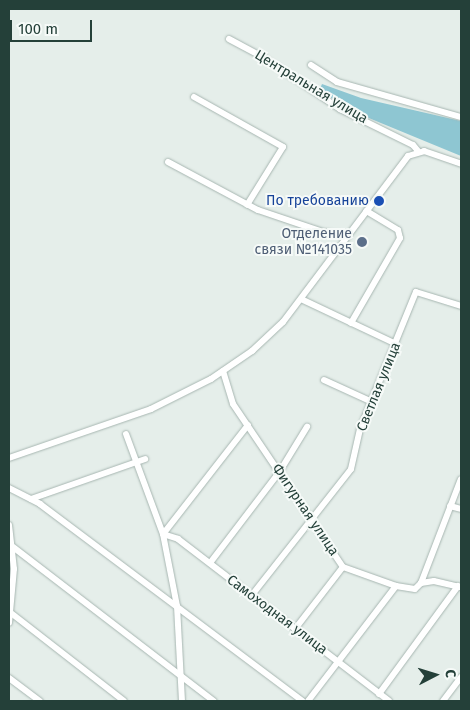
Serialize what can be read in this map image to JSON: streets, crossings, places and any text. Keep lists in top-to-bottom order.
{
  "streets": {
    "street": [
      "Центральная улица",
      "Светлая улица",
      "Фигурная улица",
      "Самоходная улица"
    ]
  },
  "crossings": [
    ["Светлая улица", "Фигурная улица"],
    ["Светлая улица", "Самоходная улица"]
  ],
  "places": ["По требованию", "Отделение связи №141035"],
  "scale_bar": "100 m",
  "north": "right"
}
